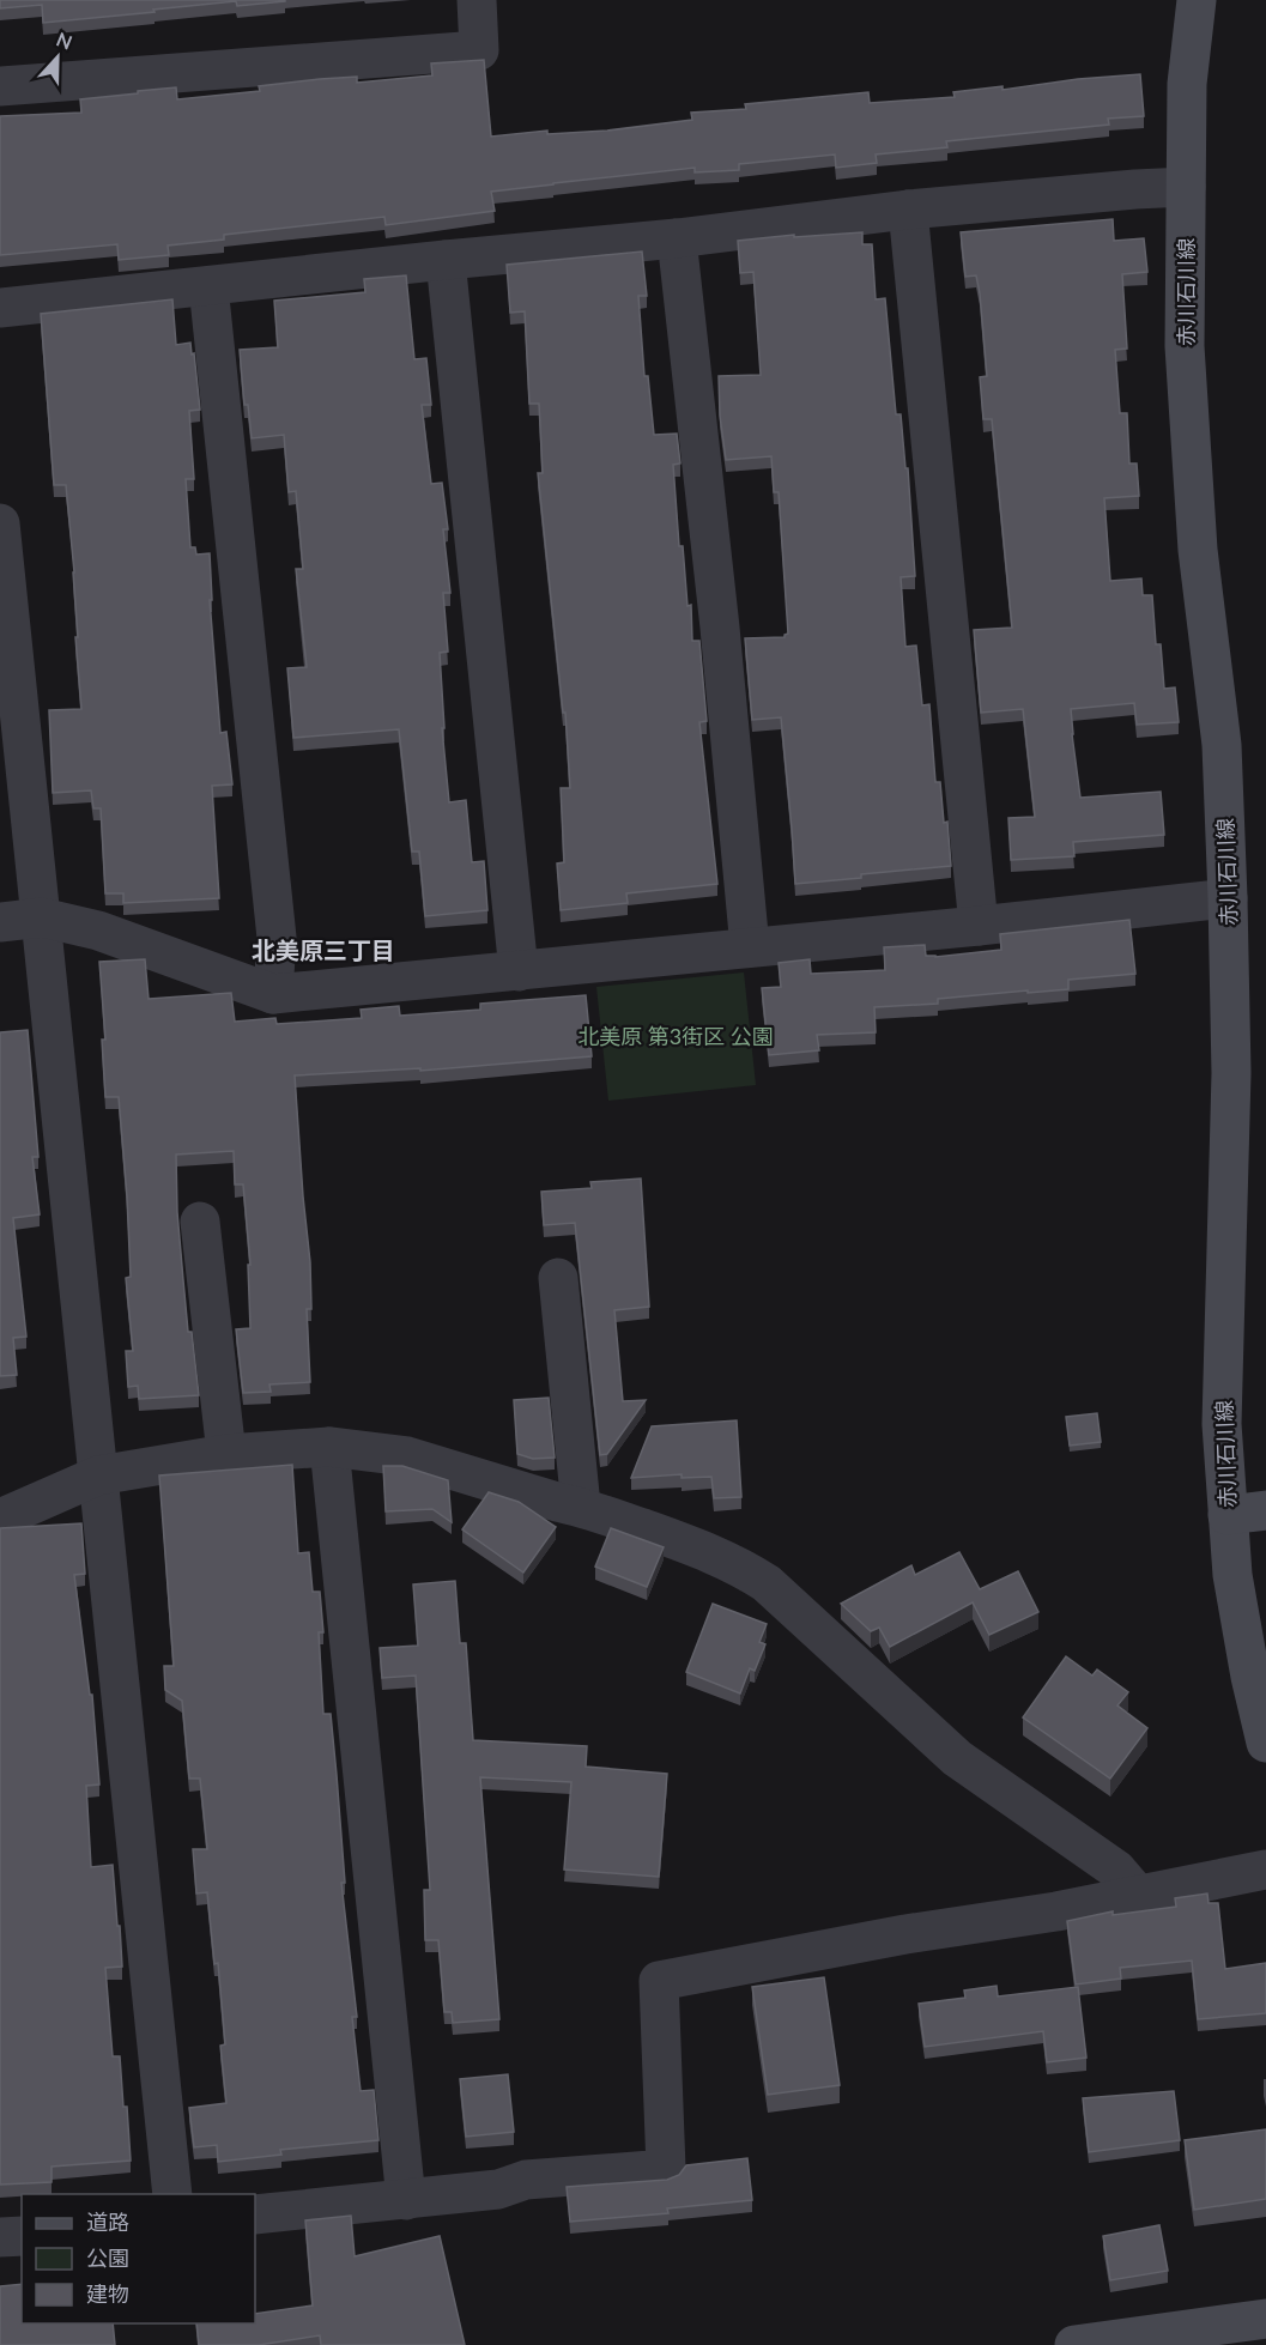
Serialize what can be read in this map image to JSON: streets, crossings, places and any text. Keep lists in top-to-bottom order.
{
  "streets": {
    "street": ["赤川石川線"]
  },
  "districts": ["北美原三丁目"],
  "parks": ["北美原 第3街区 公園"],
  "legend": ["道路", "公園", "建物"],
  "north": "top"
}
